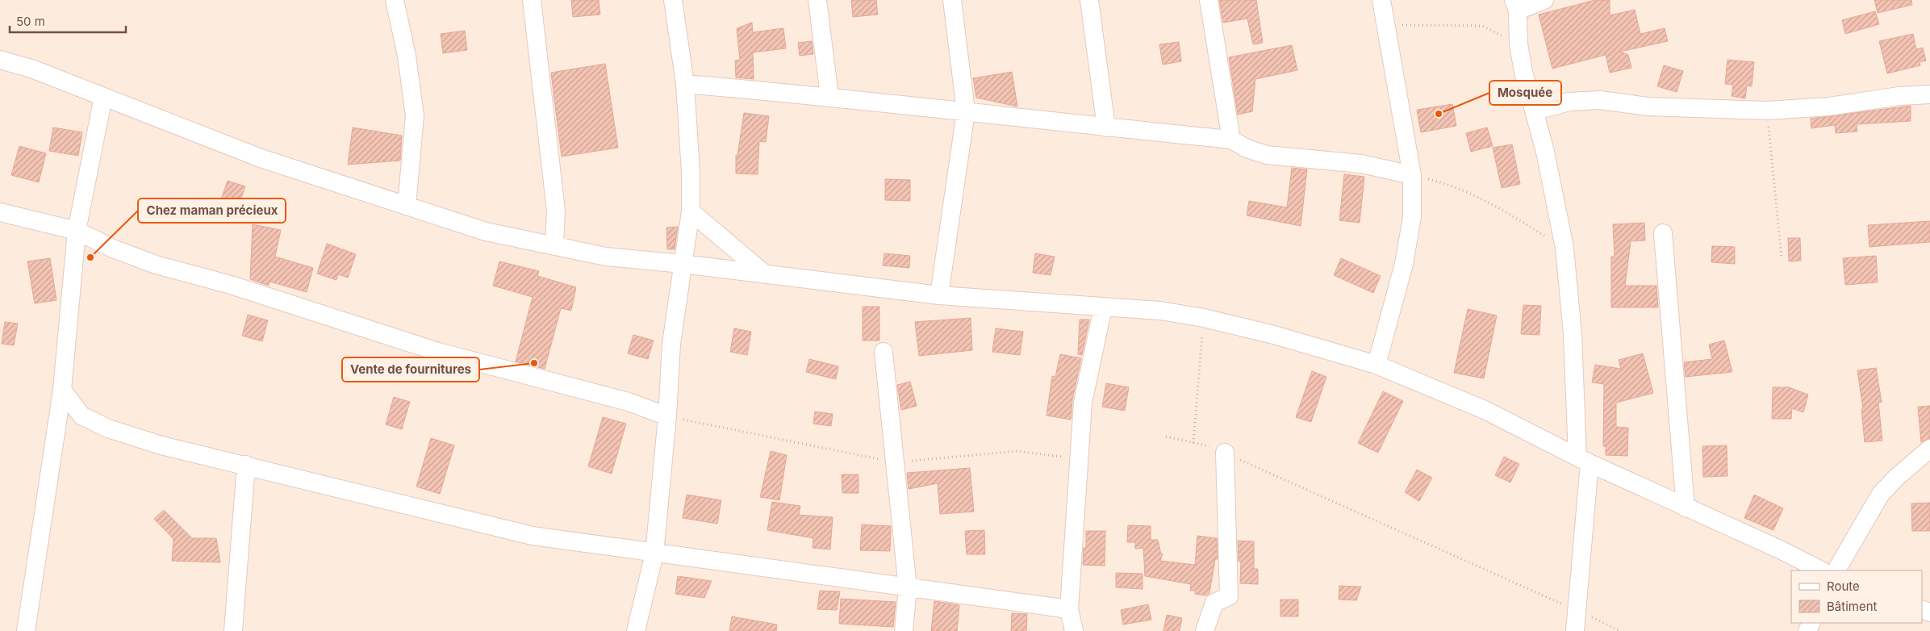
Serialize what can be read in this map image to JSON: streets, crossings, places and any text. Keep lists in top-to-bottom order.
{
  "places": ["Mosquée", "Chez maman précieux", "Vente de fournitures"],
  "legend": ["Route", "Bâtiment"],
  "scale_bar": "50 m"
}
